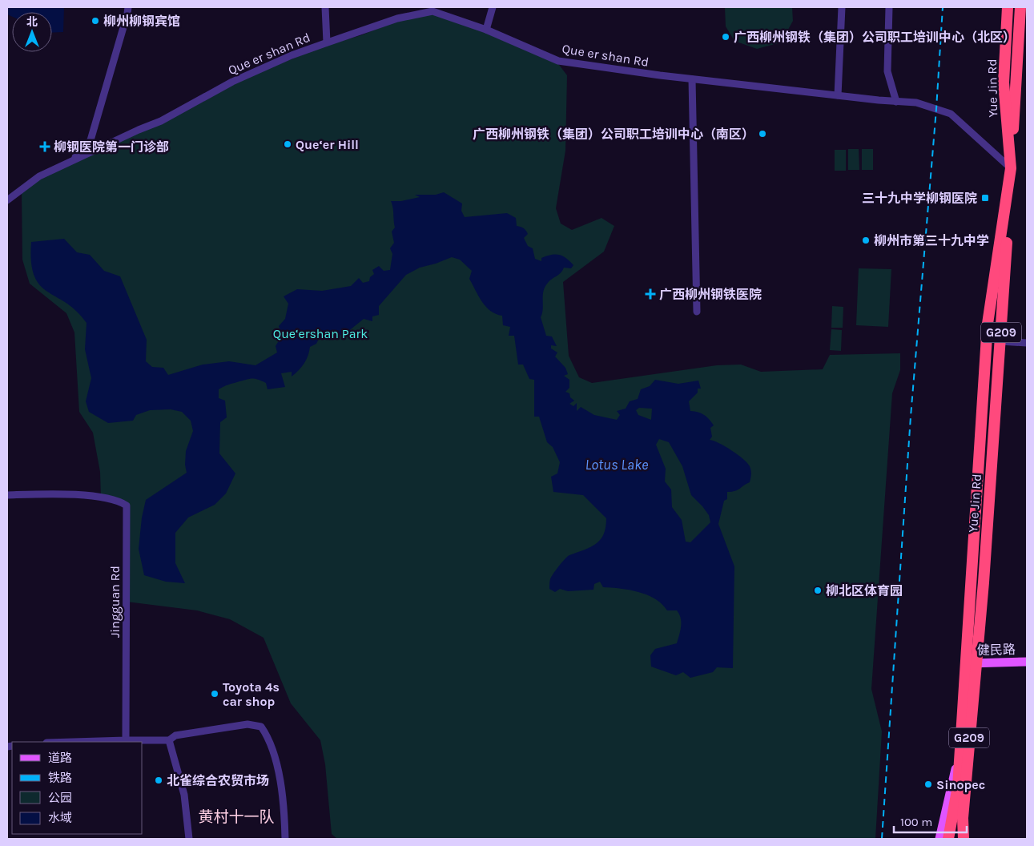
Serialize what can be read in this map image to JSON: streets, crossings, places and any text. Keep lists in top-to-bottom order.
{
  "streets": {
    "highway": ["Yue Jin Rd", "G209"],
    "main road": ["健民路"],
    "street": ["Que er shan Rd", "Jingguan Rd"]
  },
  "crossings": [
    ["Que er shan Rd", "Yue Jin Rd"],
    ["Yue Jin Rd", "G209"],
    ["Yue Jin Rd", "健民路"]
  ],
  "districts": ["黄村十一队"],
  "water": ["Lotus Lake"],
  "parks": ["Que‘ershan Park"],
  "places": {
    "other": [
      "柳州柳钢宾馆",
      "广西柳州钢铁（集团）公司职工培训中心（北区）",
      "广西柳州钢铁（集团）公司职工培训中心（南区）",
      "Que‘er Hill",
      "柳州市第三十九中学",
      "柳北区体育园",
      "Toyota 4s car shop",
      "北雀综合农贸市场",
      "Sinopec"
    ],
    "health": ["柳钢医院第一门诊部", "广西柳州钢铁医院"],
    "transit": ["三十九中学柳钢医院"]
  },
  "legend": [
    "道路",
    "铁路",
    "公园",
    "水域"
  ],
  "scale_bar": "100 m",
  "north": "top"
}
